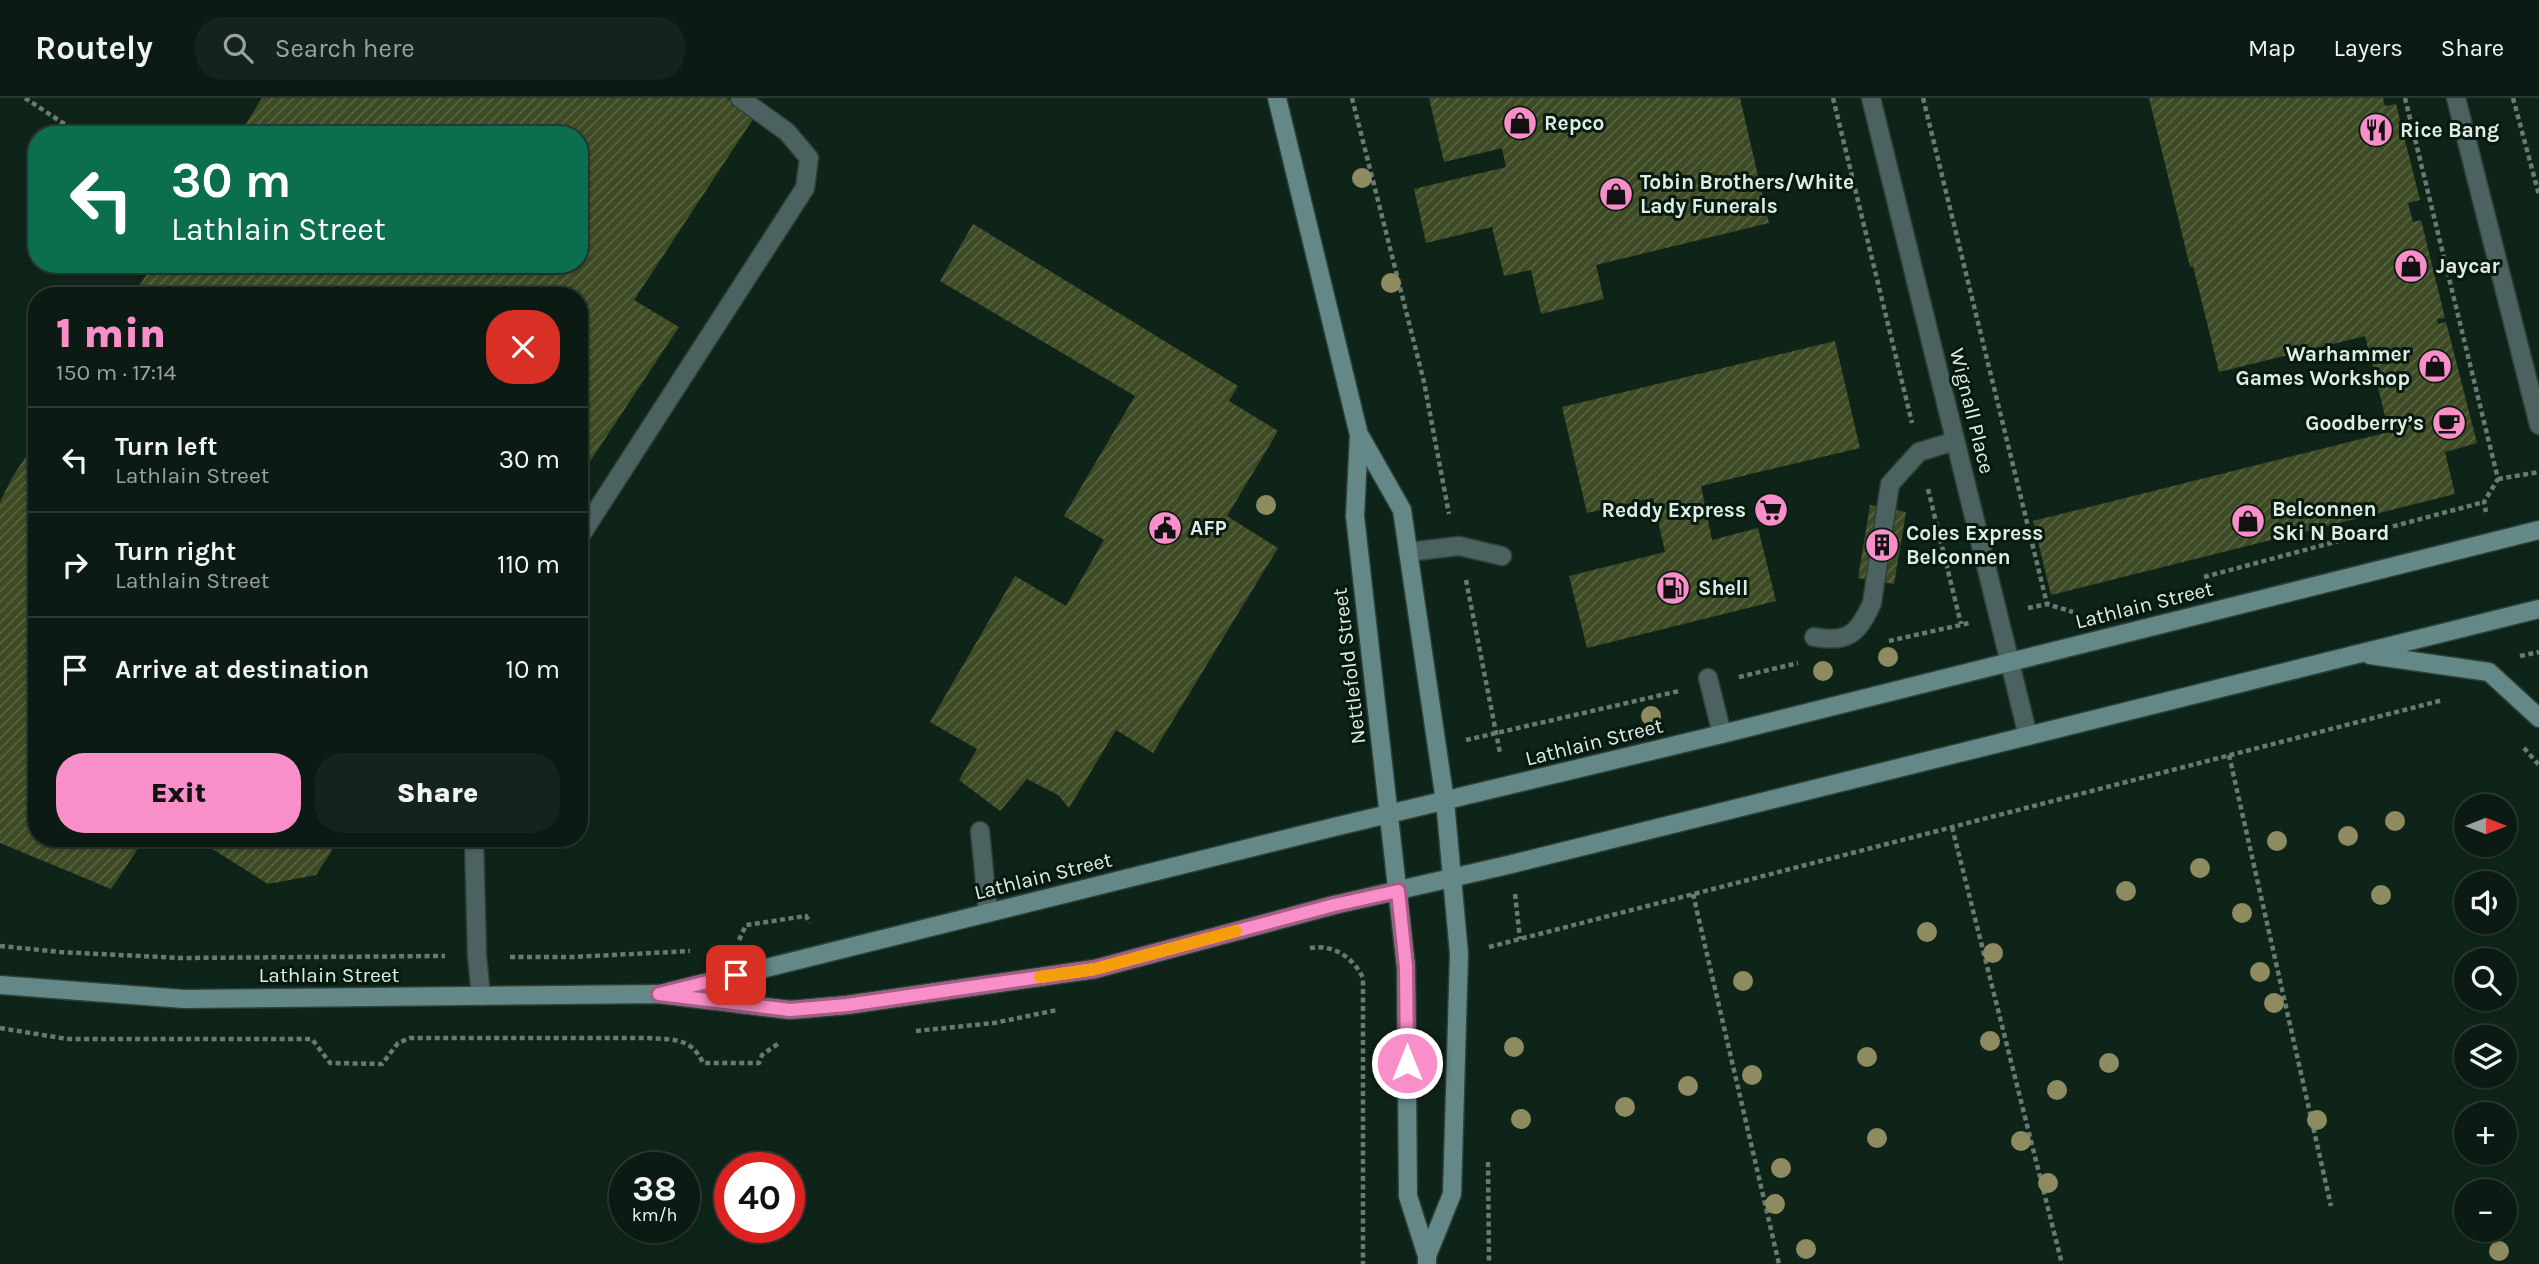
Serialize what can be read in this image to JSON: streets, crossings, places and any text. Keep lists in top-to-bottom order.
{
  "streets": {
    "street": ["Wignall Place", "Lathlain Street", "Nettlefold Street"]
  },
  "crossings": [
    ["Wignall Place", "Lathlain Street"],
    ["Lathlain Street", "Nettlefold Street"]
  ],
  "places": {
    "shop": [
      "Repco",
      "Tobin Brothers/White Lady Funerals",
      "Jaycar",
      "Warhammer Games Workshop",
      "Belconnen Ski N Board"
    ],
    "restaurant": ["Rice Bang"],
    "cafe": ["Goodberry’s"],
    "supermarket": ["Reddy Express"],
    "public building": ["AFP"],
    "building": ["Coles Express Belconnen"],
    "fuel station": ["Shell"]
  },
  "north": "right",
  "page": {
    "header": "Routely",
    "search": "Search here",
    "nav": ["Map", "Layers", "Share"],
    "turn": ["30 m", "Lathlain Street"],
    "heading": ["1 min", "150 m · 17:14"],
    "list": [
      {
        "name": "Turn left",
        "note": "Lathlain Street",
        "value": "30 m"
      },
      {
        "name": "Turn right",
        "note": "Lathlain Street",
        "value": "110 m"
      },
      {
        "name": "Arrive at destination",
        "value": "10 m"
      }
    ],
    "buttons": ["Exit", "Share"],
    "map_buttons": ["+", "−"],
    "speed": "38 km/h",
    "limit": "40"
  }
}
